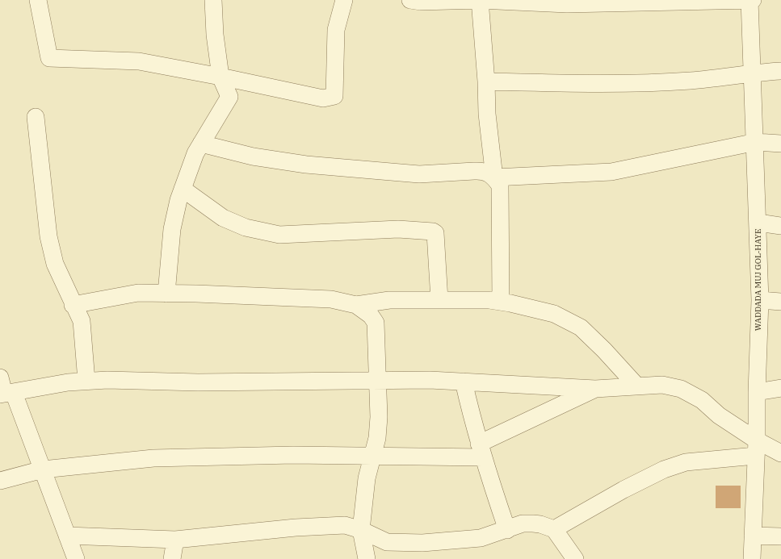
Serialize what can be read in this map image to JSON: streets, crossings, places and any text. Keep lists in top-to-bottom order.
{
  "streets": {
    "street": ["WADDADA MUJ GOL-HAYE"]
  }
}
